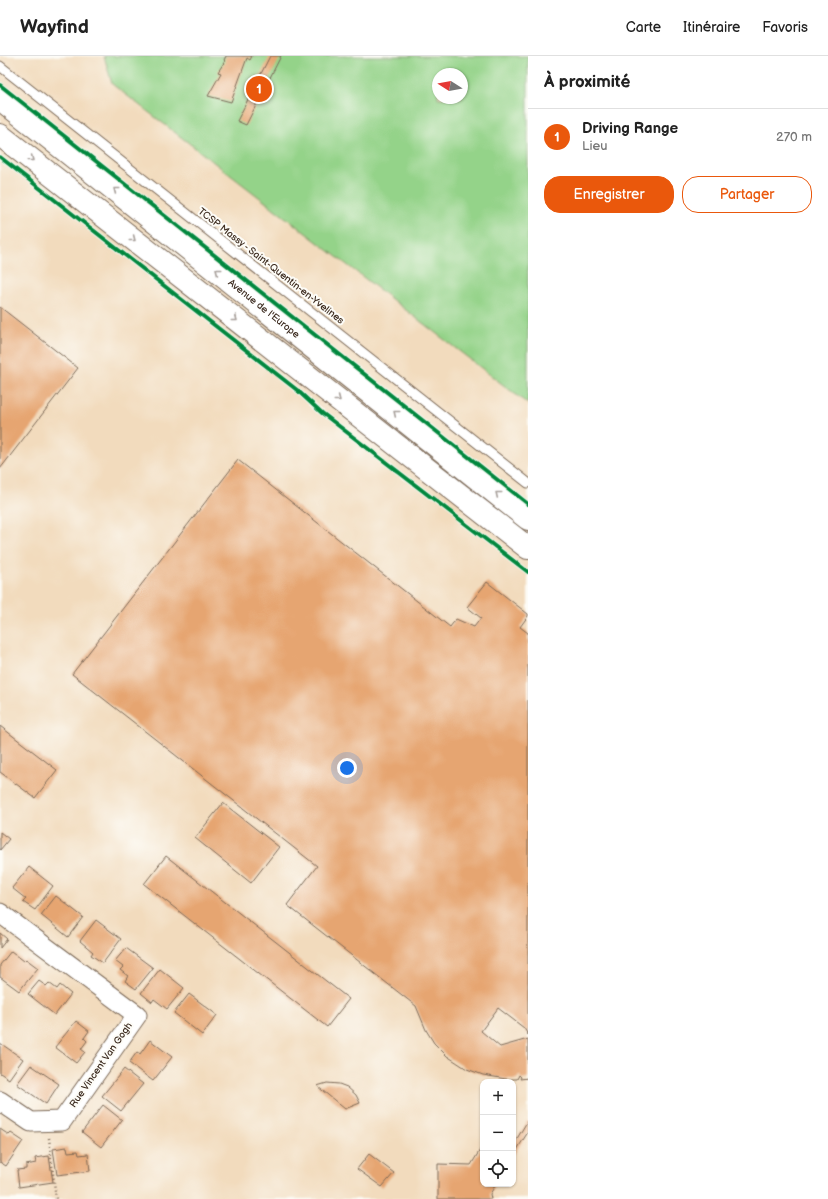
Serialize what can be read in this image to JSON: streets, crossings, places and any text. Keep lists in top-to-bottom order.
{
  "streets": {
    "main road": ["Avenue de l'Europe"],
    "street": ["Rue Vincent Van Gogh"],
    "lane": ["TCSP Massy - Saint-Quentin-en-Yvelines"]
  },
  "north": "left",
  "page": {
    "header": "Wayfind",
    "nav": ["Carte", "Itinéraire", "Favoris"],
    "heading": "À proximité",
    "pins": "1",
    "list": [
      {
        "mark": "1",
        "name": "Driving Range",
        "note": "Lieu",
        "value": "270 m"
      }
    ],
    "buttons": ["Enregistrer", "Partager"],
    "map_buttons": ["+", "−"]
  }
}
